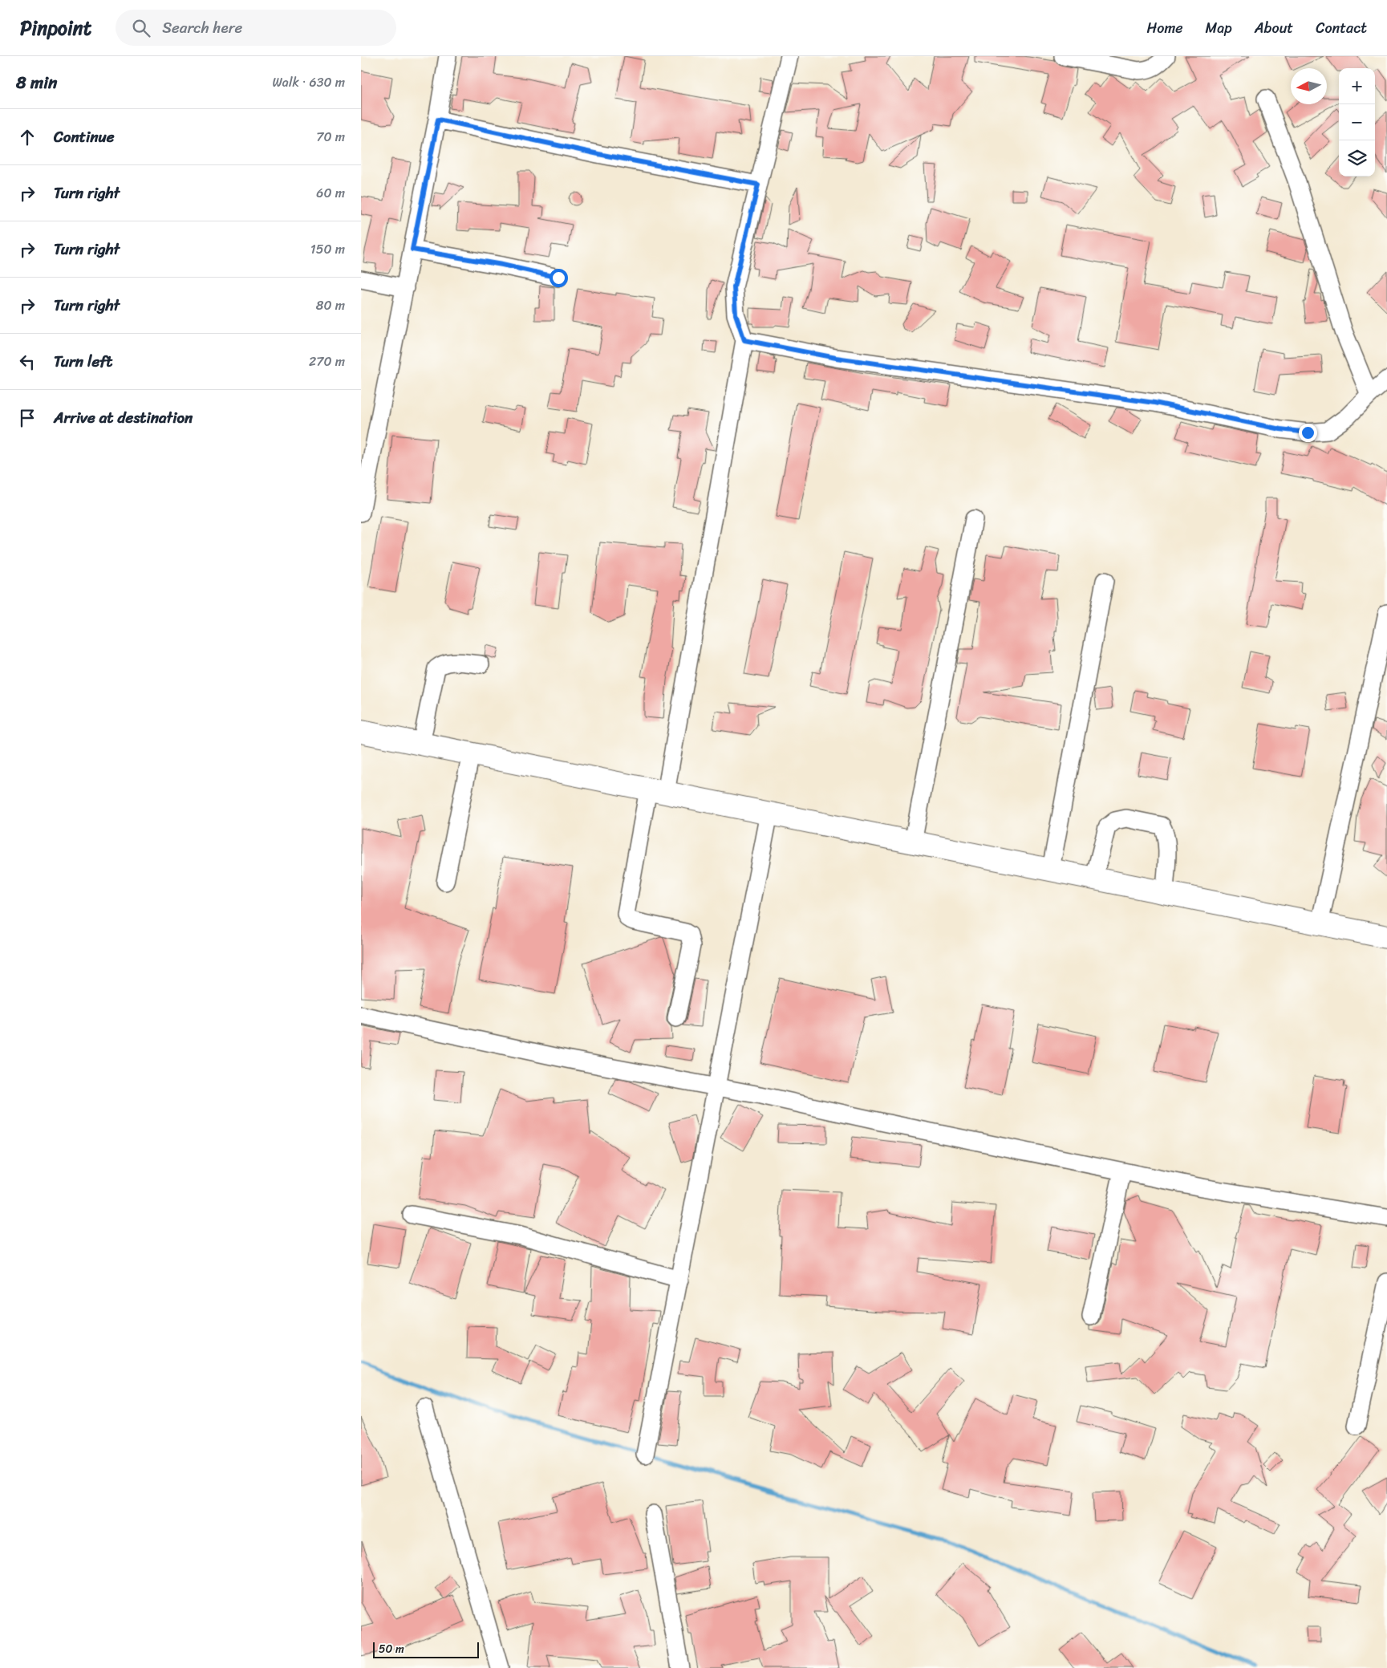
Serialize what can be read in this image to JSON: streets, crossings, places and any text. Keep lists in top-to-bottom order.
{
  "scale_bar": "50 m",
  "north": "left",
  "page": {
    "header": "Pinpoint",
    "search": "Search here",
    "nav": [
      "Home",
      "Map",
      "About",
      "Contact"
    ],
    "heading": ["8 min", "Walk · 630 m"],
    "map_buttons": ["+", "−"],
    "list": [
      ["Continue", "70 m"],
      ["Turn right", "60 m"],
      ["Turn right", "150 m"],
      ["Turn right", "80 m"],
      ["Turn left", "270 m"],
      "Arrive at destination"
    ],
    "scale": "50 m"
  }
}
